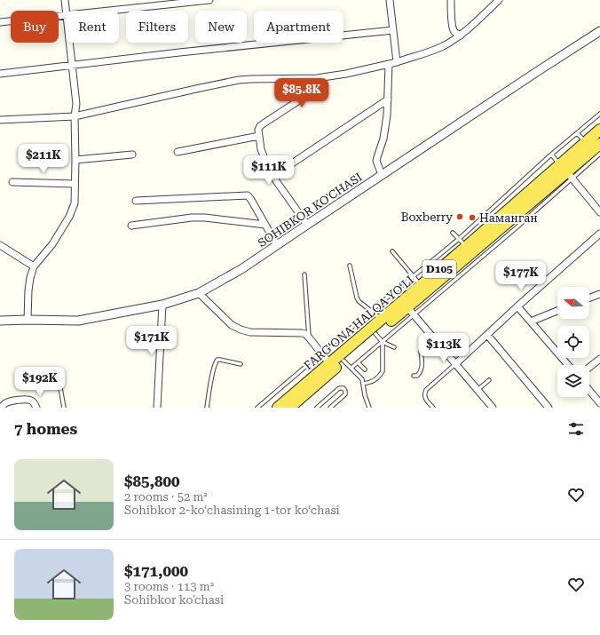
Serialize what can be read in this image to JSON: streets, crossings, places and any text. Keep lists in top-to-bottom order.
{
  "streets": {
    "highway": ["D105", "FARG‘ONA HALQA YO‘LI"],
    "street": ["SOHIBKOR KO'CHASI"]
  },
  "places": ["Boxberry", "Наманган"],
  "north": "left",
  "page": {
    "chip": [
      "Buy",
      "Rent",
      "Filters",
      "New",
      "Apartment"
    ],
    "price": [
      "$85.8K",
      "$211K",
      "$111K",
      "$177K",
      "$171K",
      "$113K",
      "$192K"
    ],
    "heading": "7 homes",
    "list": [
      {
        "name": "$85,800",
        "note": "2 rooms · 52 m² · Sohibkor 2-ko‘chasining 1-tor ko‘chasi"
      },
      {
        "name": "$171,000",
        "note": "3 rooms · 113 m² · Sohibkor ko'chasi"
      }
    ]
  }
}
